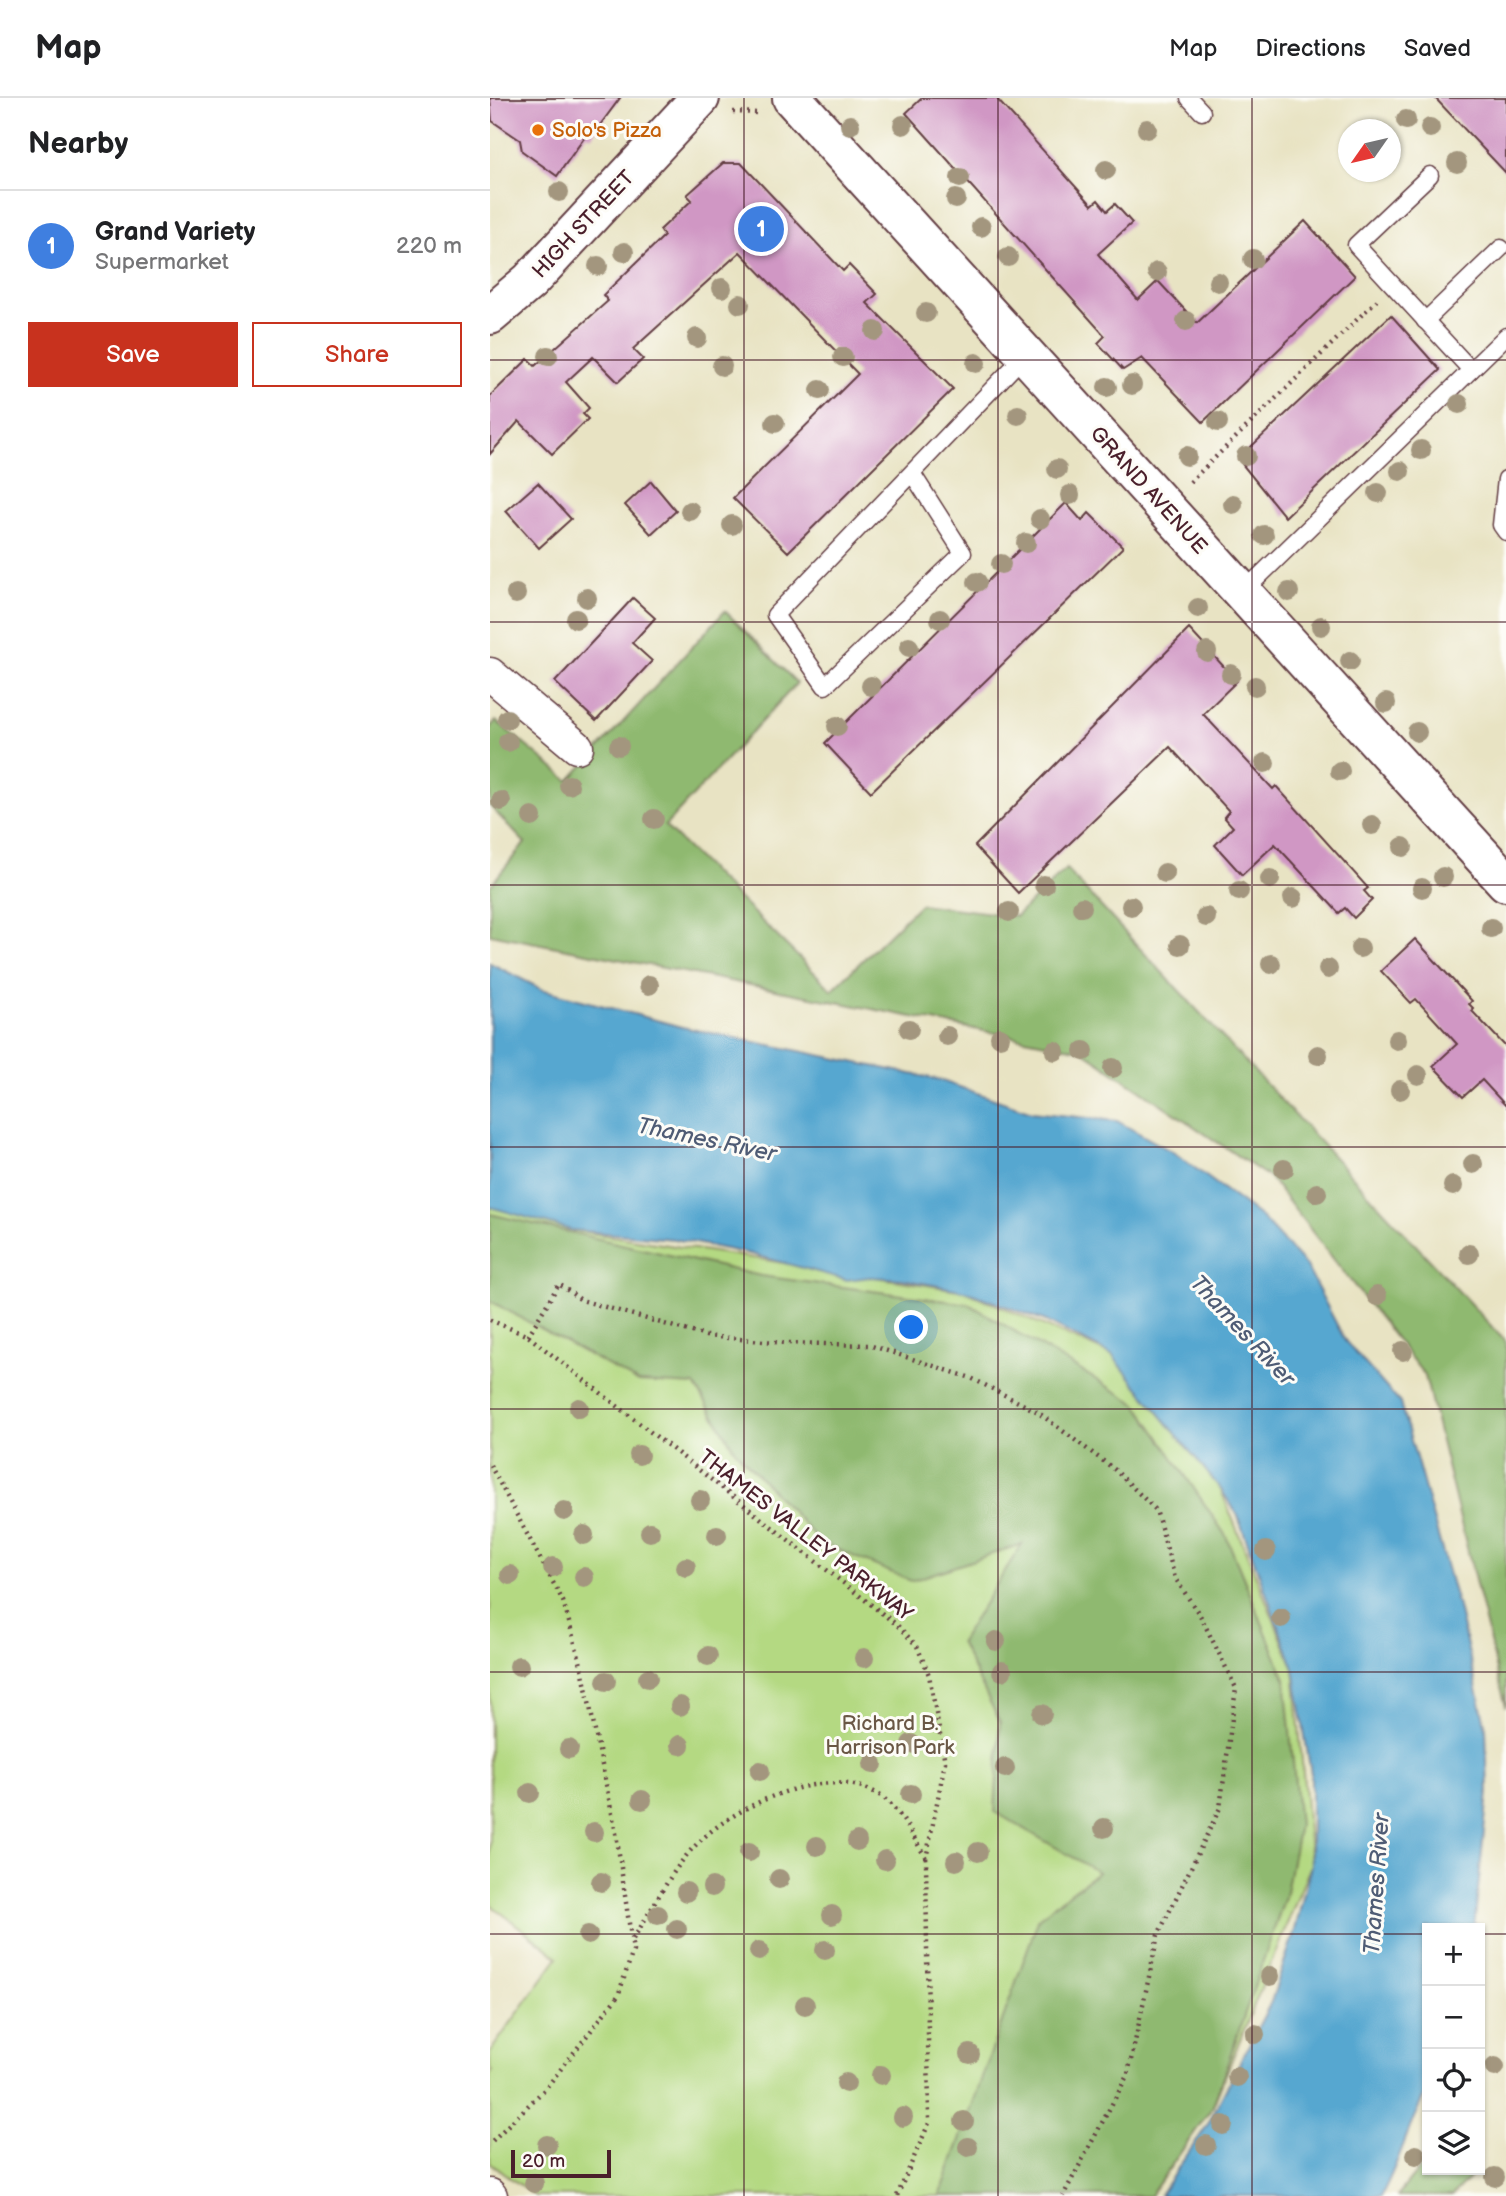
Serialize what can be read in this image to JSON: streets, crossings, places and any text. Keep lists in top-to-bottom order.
{
  "streets": {
    "street": ["HIGH STREET", "GRAND AVENUE"],
    "path": ["THAMES VALLEY PARKWAY"]
  },
  "water": ["Thames River"],
  "parks": ["Richard B. Harrison Park"],
  "places": ["Solo's Pizza"],
  "scale_bar": "20 m",
  "north": "bottom left",
  "page": {
    "header": "Map",
    "nav": ["Map", "Directions", "Saved"],
    "heading": "Nearby",
    "list": [
      {
        "mark": "1",
        "name": "Grand Variety",
        "note": "Supermarket",
        "value": "220 m"
      }
    ],
    "pins": "1",
    "buttons": ["Save", "Share"],
    "map_buttons": ["+", "−"],
    "scale": "20 m"
  }
}
